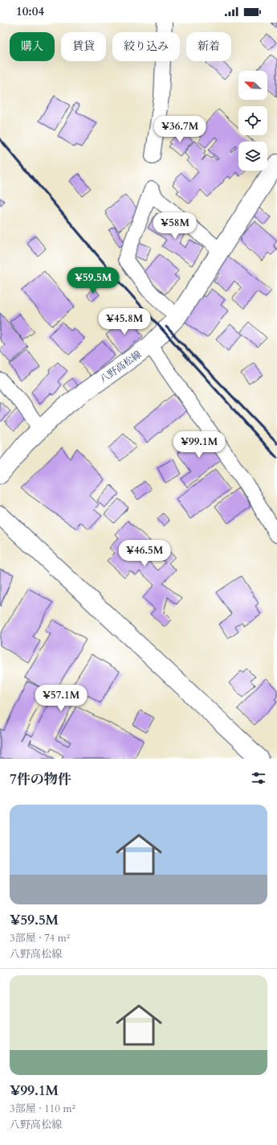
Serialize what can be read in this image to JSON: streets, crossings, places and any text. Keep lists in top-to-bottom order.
{
  "streets": {
    "main road": ["八野高松線"]
  },
  "north": "top left",
  "page": {
    "status": "10:04",
    "chip": [
      "購入",
      "賃貸",
      "絞り込み",
      "新着"
    ],
    "price": [
      "¥36.7M",
      "¥58M",
      "¥59.5M",
      "¥45.8M",
      "¥99.1M",
      "¥46.5M",
      "¥57.1M"
    ],
    "heading": "7件の物件",
    "list": [
      {
        "name": "¥59.5M",
        "note": "3部屋 · 74 m² · 八野高松線"
      },
      {
        "name": "¥99.1M",
        "note": "3部屋 · 110 m² · 八野高松線"
      }
    ]
  }
}
